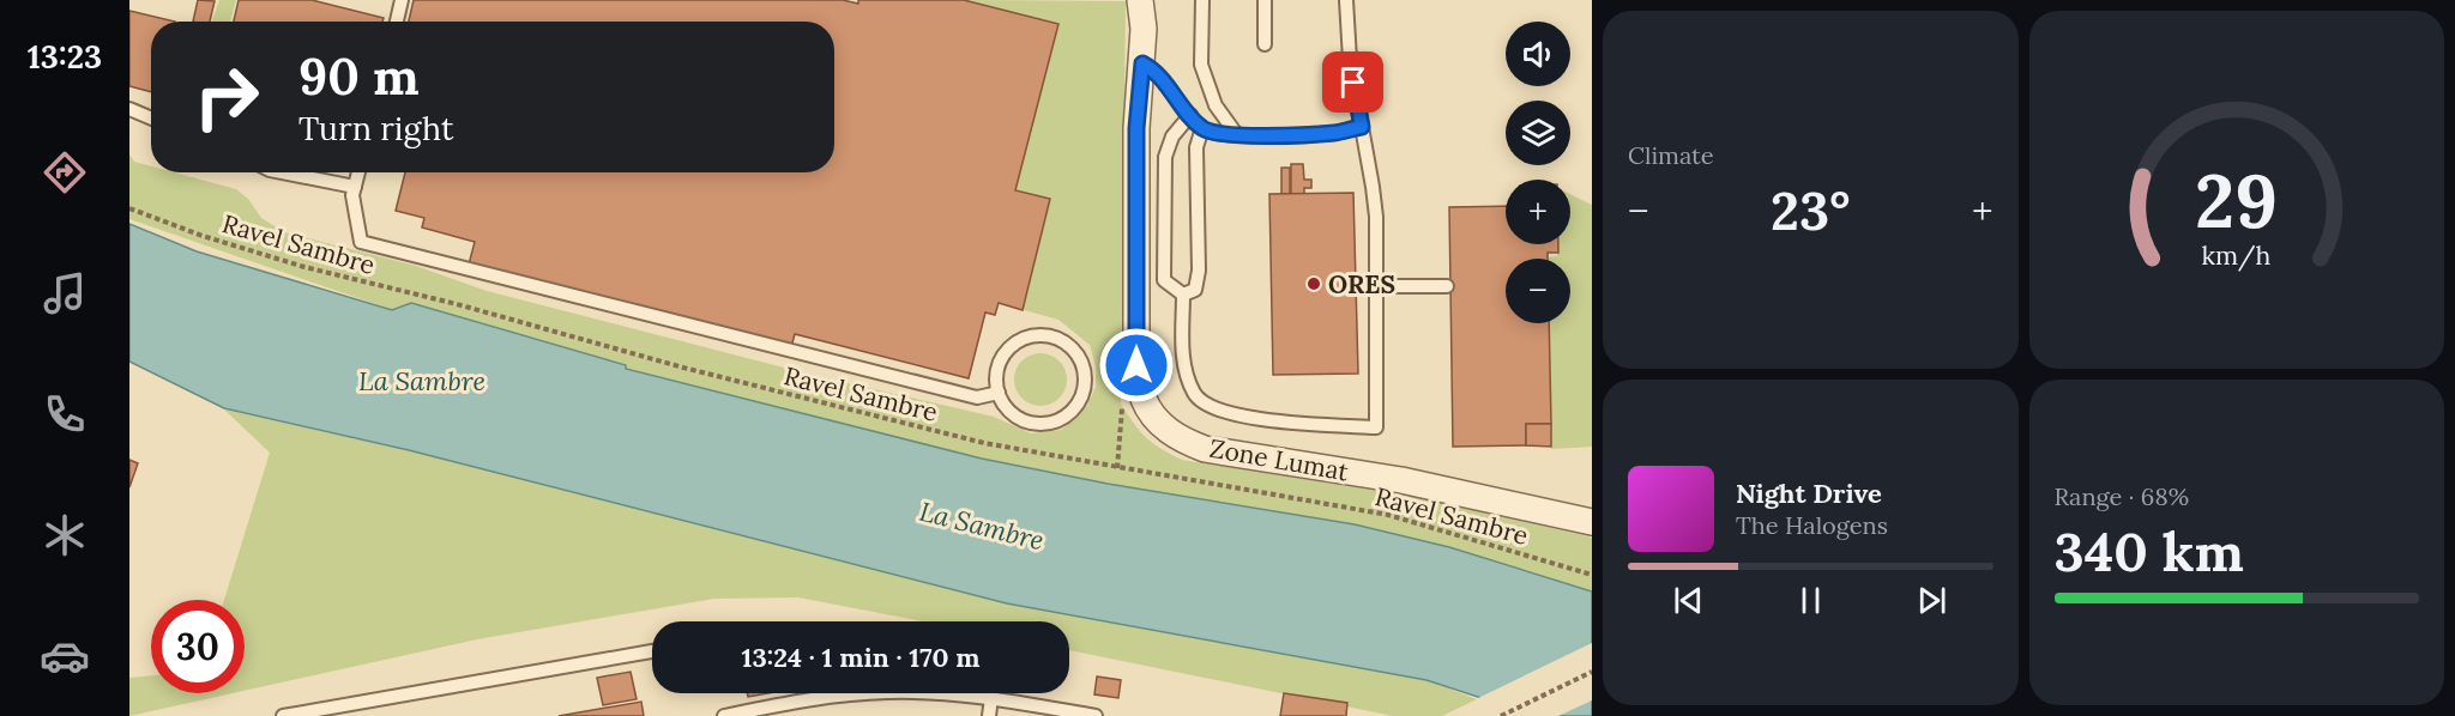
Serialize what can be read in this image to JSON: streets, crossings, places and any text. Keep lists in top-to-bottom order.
{
  "streets": {
    "street": ["Zone Lumat"],
    "path": ["Ravel Sambre"]
  },
  "water": ["La Sambre"],
  "places": ["ORES"],
  "page": {
    "tabs": "13:23",
    "tile": [
      "Climate",
      ["Range · 68%", "340 km"]
    ],
    "map_buttons": ["+", "−"],
    "turn": ["90 m", "Turn right"],
    "heat": ["−", "23°", "+"],
    "song": ["Night Drive", "The Halogens"],
    "limit": "30",
    "trip": "13:24 · 1 min · 170 m",
    "gauge": ["29", "km/h"]
  }
}
